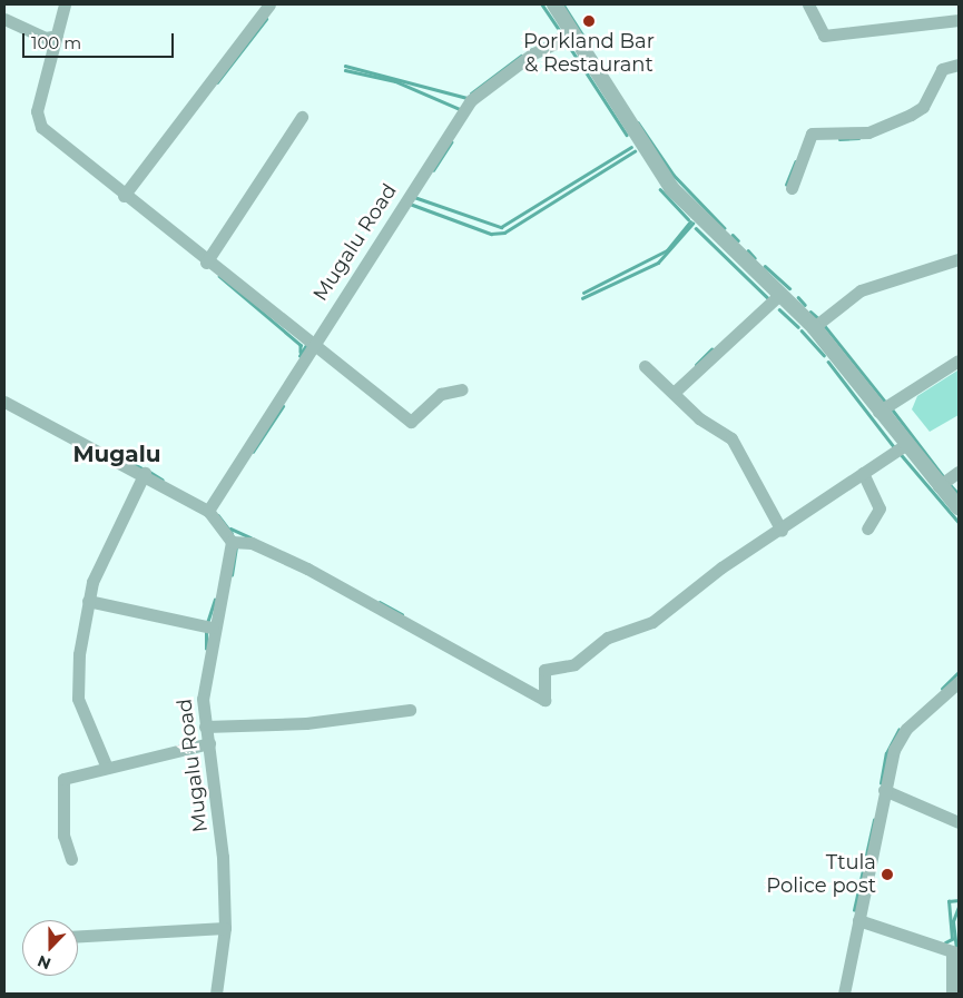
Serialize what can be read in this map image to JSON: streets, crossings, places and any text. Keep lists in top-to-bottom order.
{
  "streets": {
    "street": ["Mugalu Road"]
  },
  "districts": ["Mugalu"],
  "places": ["Porkland Bar & Restaurant", "Ttula Police post"],
  "scale_bar": "100 m",
  "north": "bottom"
}
